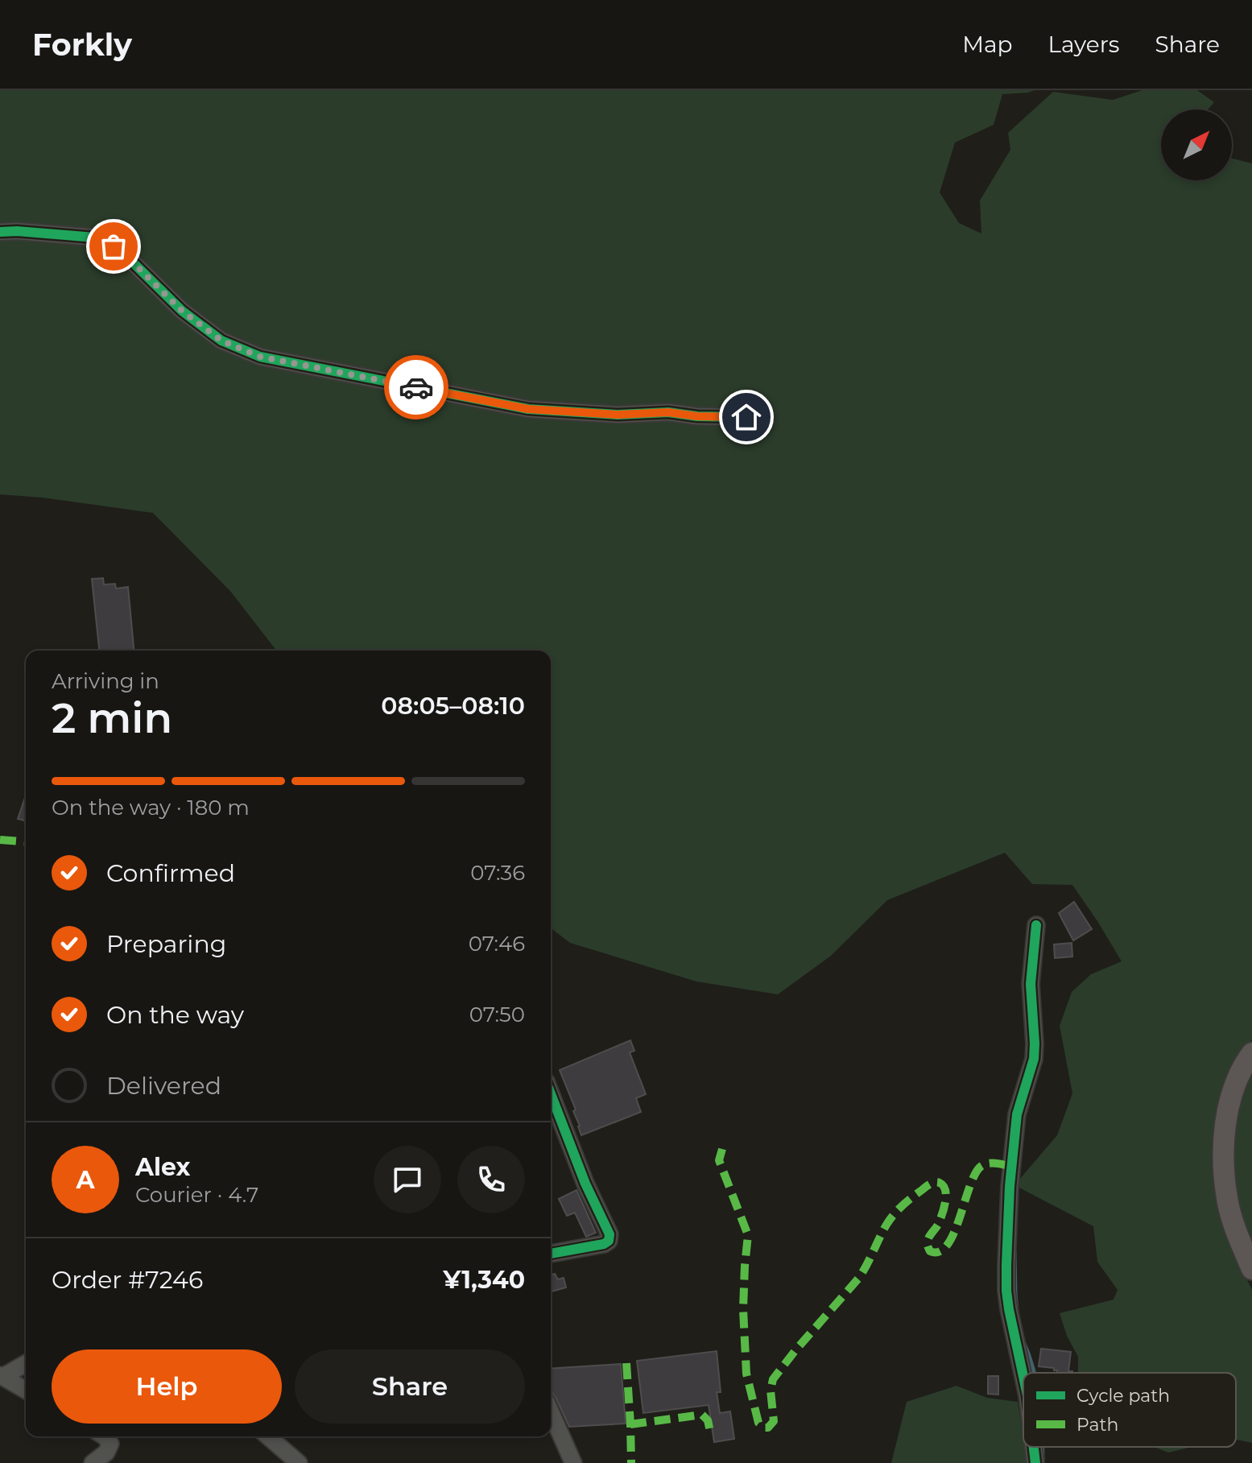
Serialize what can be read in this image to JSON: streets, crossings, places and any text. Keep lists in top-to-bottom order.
{
  "legend": ["Cycle path", "Path"],
  "north": "top right",
  "page": {
    "header": "Forkly",
    "nav": ["Map", "Layers", "Share"],
    "heading": ["2 min", "Arriving in", "08:05–08:10"],
    "panel": [
      "Alex",
      "Courier · 4.7",
      "Order #7246",
      "¥1,340"
    ],
    "bar": "On the way · 180 m",
    "list": [
      ["Confirmed", "07:36"],
      ["Preparing", "07:46"],
      ["On the way", "07:50"],
      "Delivered"
    ],
    "round": "A",
    "buttons": ["Help", "Share"]
  }
}
